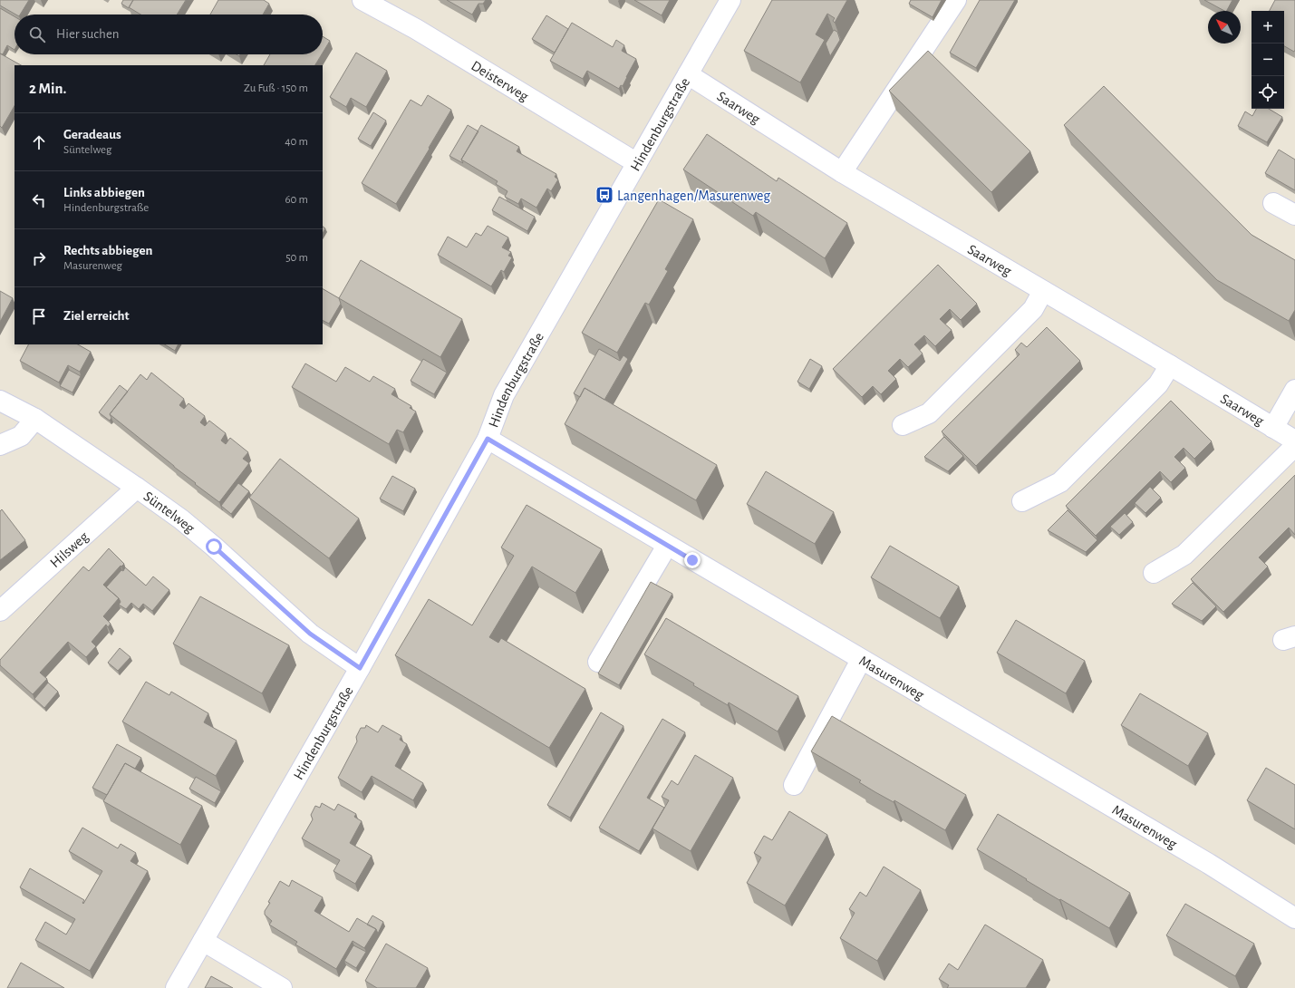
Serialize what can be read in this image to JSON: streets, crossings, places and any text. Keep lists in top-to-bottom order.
{
  "streets": {
    "street": [
      "Deisterweg",
      "Saarweg",
      "Hindenburgstraße",
      "Süntelweg",
      "Hilsweg",
      "Masurenweg"
    ]
  },
  "crossings": [
    ["Deisterweg", "Hindenburgstraße"],
    ["Saarweg", "Hindenburgstraße"],
    ["Hindenburgstraße", "Süntelweg"],
    ["Hindenburgstraße", "Masurenweg"],
    ["Süntelweg", "Hilsweg"]
  ],
  "places": {
    "bus stop": ["Langenhagen/Masurenweg"]
  },
  "north": "top left",
  "page": {
    "map_buttons": ["+", "−"],
    "search": "Hier suchen",
    "heading": ["2 Min.", "Zu Fuß · 150 m"],
    "list": [
      ["Geradeaus", "Süntelweg", "40 m"],
      ["Links abbiegen", "Hindenburgstraße", "60 m"],
      ["Rechts abbiegen", "Masurenweg", "50 m"],
      "Ziel erreicht"
    ]
  }
}
